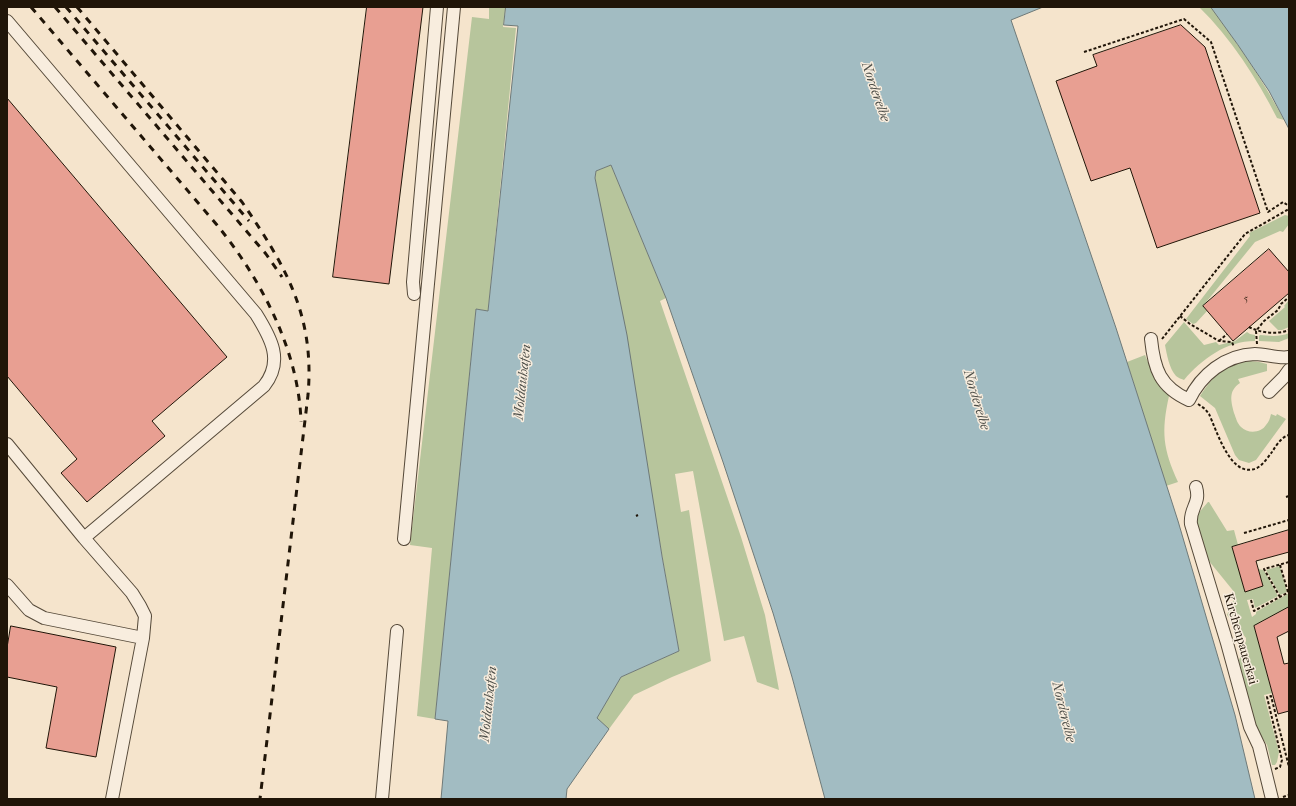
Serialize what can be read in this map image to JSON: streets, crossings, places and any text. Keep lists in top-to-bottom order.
{
  "streets": {
    "lane": ["Kirchenpauerkai"]
  },
  "water": ["Norderelbe", "Moldauhafen"],
  "house_numbers": ["5"]
}
